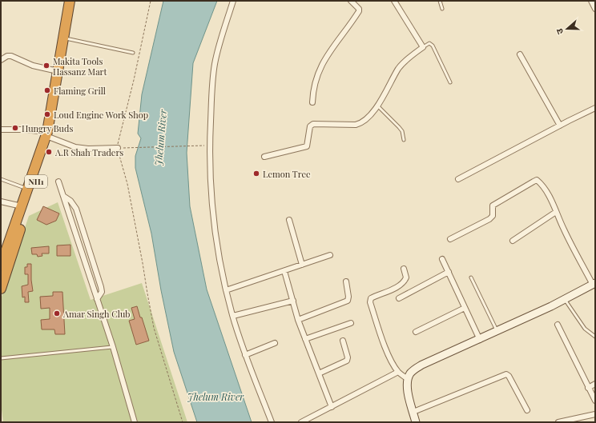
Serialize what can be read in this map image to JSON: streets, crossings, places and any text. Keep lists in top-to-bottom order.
{
  "streets": {
    "highway": ["NH1"]
  },
  "water": ["Jhelum River"],
  "places": [
    "Makita Tools Hassanz Mart",
    "Flaming Grill",
    "Loud Engine Work Shop",
    "Hungry Buds",
    "A.R Shah Traders",
    "Lemon Tree",
    "Amar Singh Club"
  ],
  "north": "left"
}
